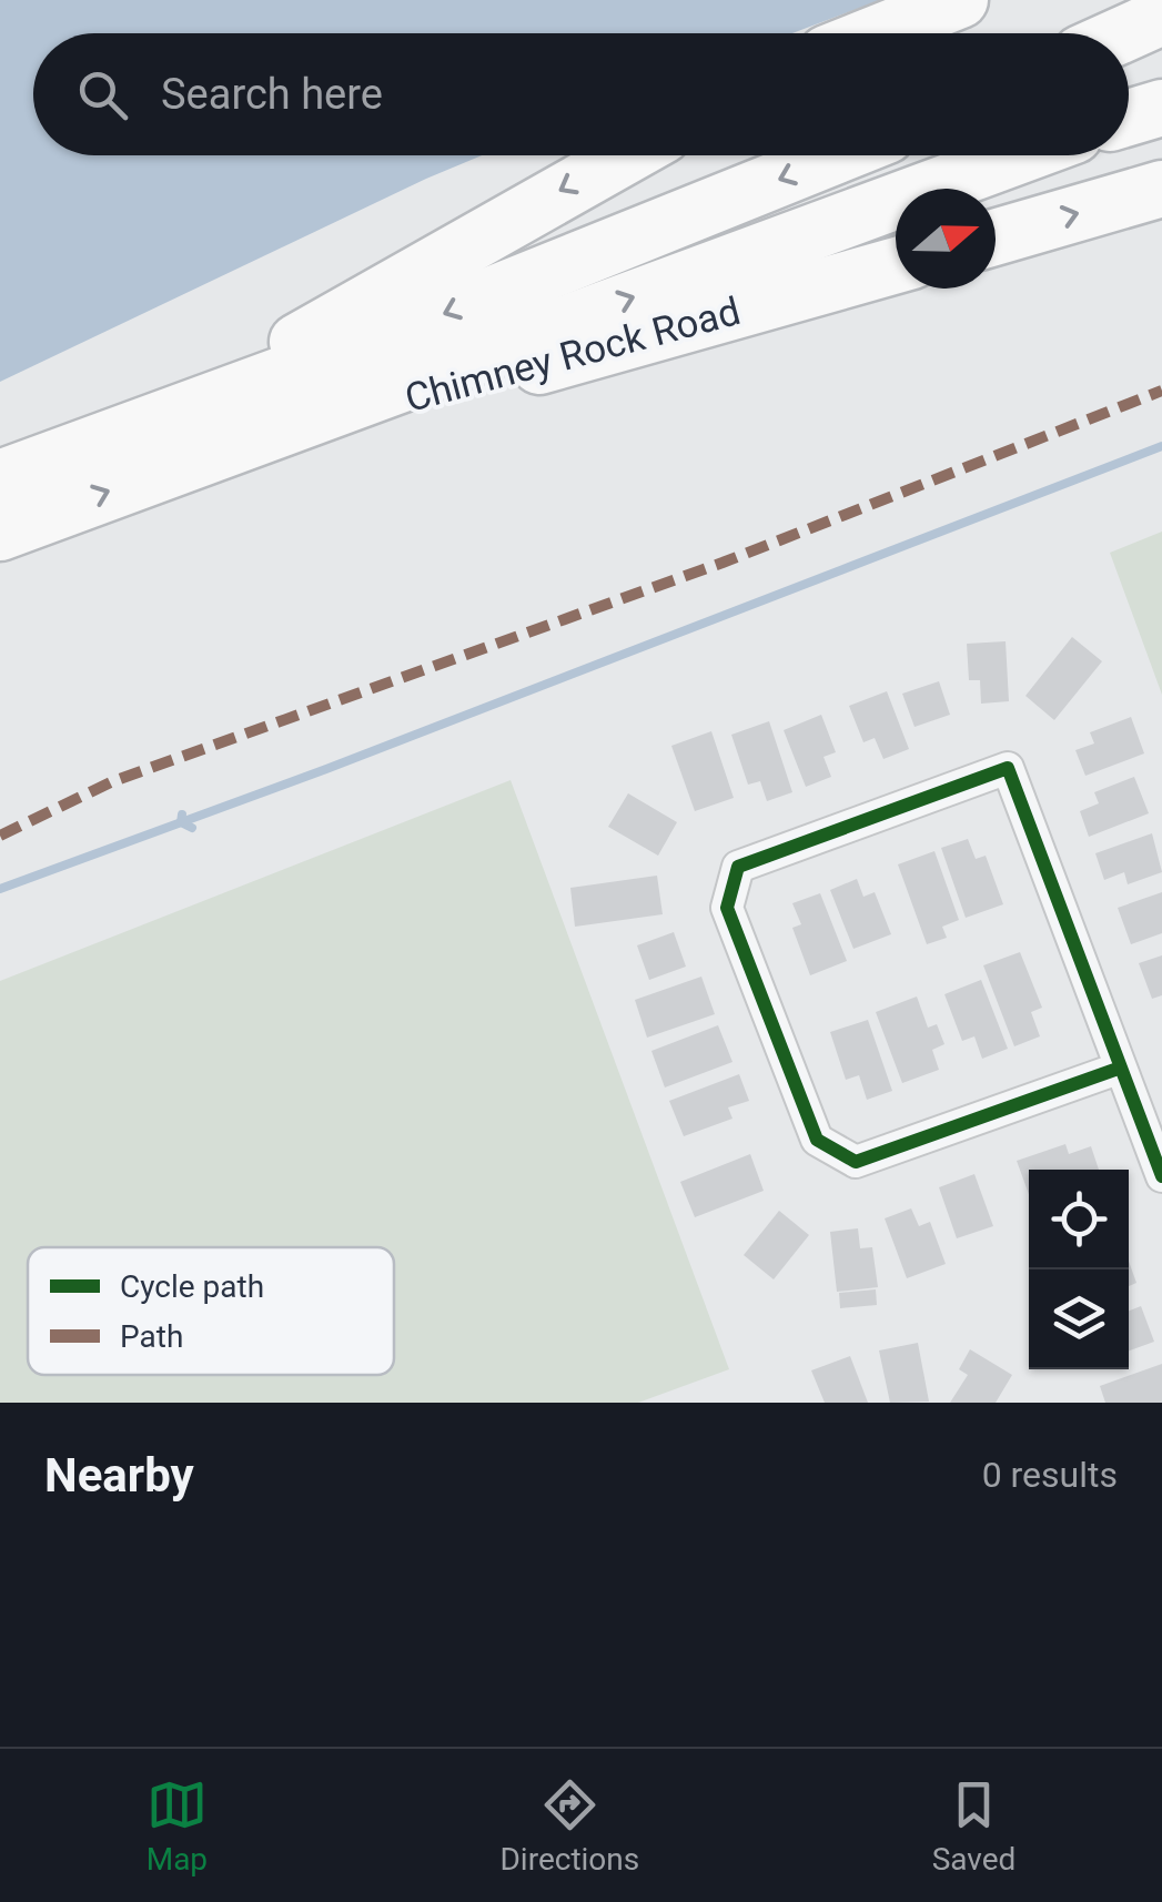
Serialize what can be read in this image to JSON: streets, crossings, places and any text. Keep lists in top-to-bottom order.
{
  "streets": {
    "highway": ["Chimney Rock Road"]
  },
  "legend": ["Cycle path", "Path"],
  "north": "right",
  "page": {
    "search": "Search here",
    "heading": ["Nearby", "0 results"],
    "nav": ["Map", "Directions", "Saved"]
  }
}
